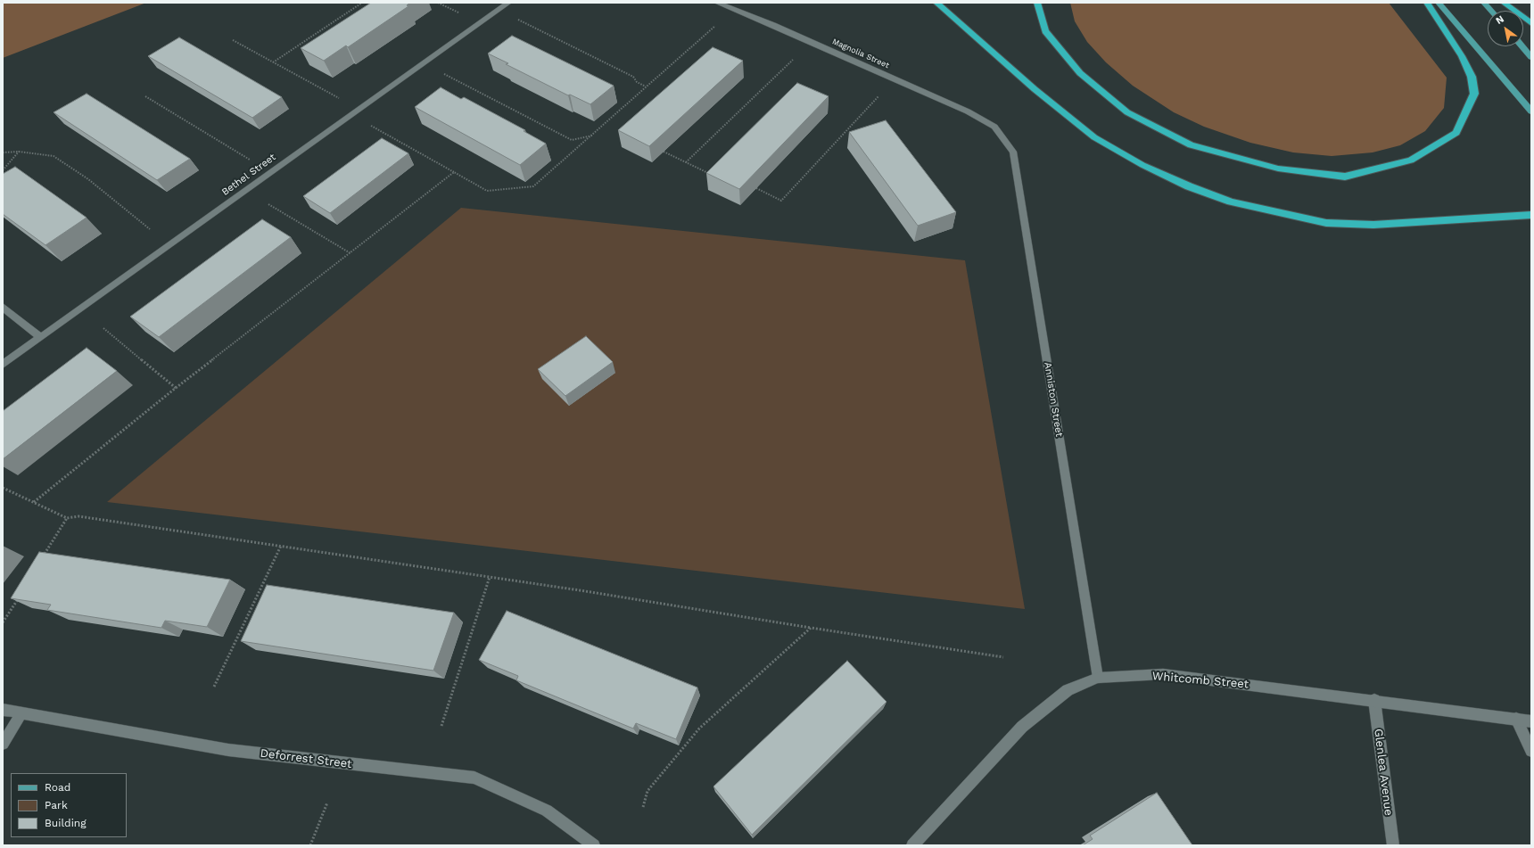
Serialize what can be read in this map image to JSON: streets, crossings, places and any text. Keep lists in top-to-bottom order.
{
  "streets": {
    "street": [
      "Magnolia Street",
      "Bethel Street",
      "Anniston Street",
      "Whitcomb Street",
      "Deforrest Street",
      "Glenlea Avenue"
    ]
  },
  "crossings": [
    ["Magnolia Street", "Anniston Street"],
    ["Anniston Street", "Whitcomb Street"],
    ["Whitcomb Street", "Glenlea Avenue"]
  ],
  "legend": ["Road", "Park", "Building"],
  "north": "top left"
}
